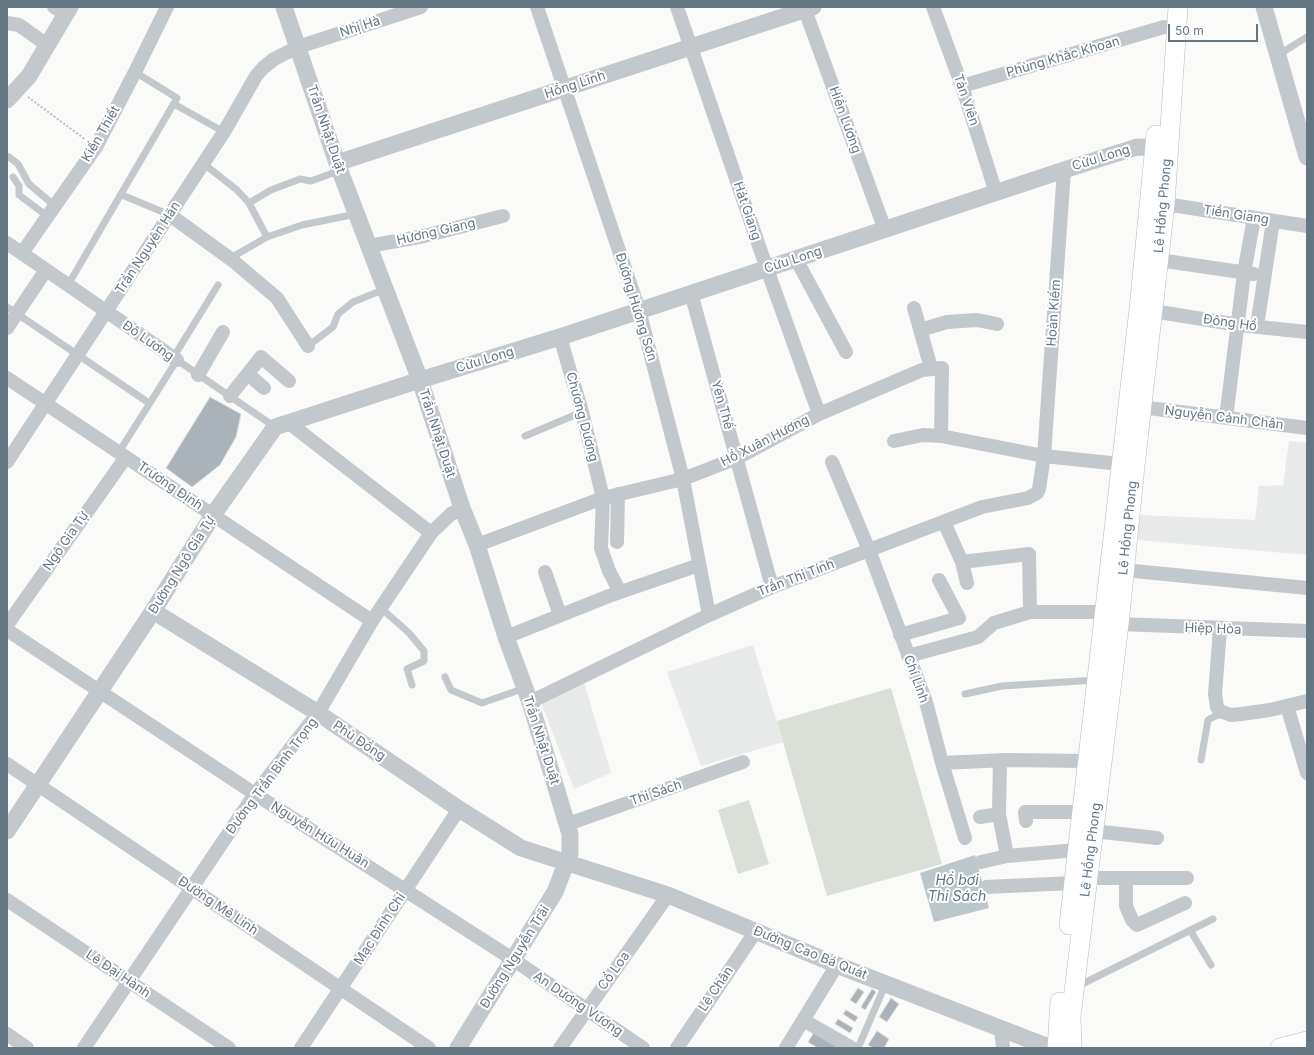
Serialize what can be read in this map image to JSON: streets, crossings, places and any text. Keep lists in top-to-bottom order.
{
  "streets": {
    "main road": ["Lê Hồng Phong"],
    "street": [
      "Nhị Hà",
      "Phùng Khắc Khoan",
      "Hồng Lĩnh",
      "Tản Viên",
      "Hiền Lương",
      "Trần Nhật Duật",
      "Kiến Thiết",
      "Cửu Long",
      "Hát Giang",
      "Tiền Giang",
      "Hương Giang",
      "Trần Nguyên Hãn",
      "Đường Hương Sơn",
      "Hoàn Kiếm",
      "Đông Hồ",
      "Đô Lương",
      "Yên Thế",
      "Chương Dương",
      "Nguyễn Cảnh Chân",
      "Hồ Xuân Hương",
      "Trương Định",
      "Ngô Gia Tự",
      "Đường Ngô Gia Tự",
      "Trần Thị Tính",
      "Hiệp Hòa",
      "Chí Linh",
      "Phù Đổng",
      "Đường Trần Bình Trọng",
      "Thi Sách",
      "Nguyễn Hữu Huân",
      "Đường Mê Linh",
      "Mạc Đĩnh Chi",
      "Đường Cao Bá Quát",
      "Đường Nguyễn Trãi",
      "Cổ Loa",
      "Lê Đại Hành",
      "Lê Chân",
      "An Dương Vương"
    ]
  },
  "crossings": [
    ["Nhị Hà", "Trần Nhật Duật"],
    ["Nhị Hà", "Trần Nguyên Hãn"],
    ["Phùng Khắc Khoan", "Tản Viên"],
    ["Phùng Khắc Khoan", "Lê Hồng Phong"],
    ["Hồng Lĩnh", "Hiền Lương"],
    ["Hồng Lĩnh", "Trần Nhật Duật"],
    ["Hồng Lĩnh", "Hát Giang"],
    ["Hồng Lĩnh", "Đường Hương Sơn"],
    ["Tản Viên", "Cửu Long"],
    ["Hiền Lương", "Cửu Long"],
    ["Trần Nhật Duật", "Cửu Long"],
    ["Trần Nhật Duật", "Hương Giang"],
    ["Trần Nhật Duật", "Trần Nguyên Hãn"],
    ["Trần Nhật Duật", "Hồ Xuân Hương"],
    ["Trần Nhật Duật", "Trần Thị Tính"],
    ["Trần Nhật Duật", "Phù Đổng"],
    ["Trần Nhật Duật", "Đường Trần Bình Trọng"],
    ["Trần Nhật Duật", "Thi Sách"],
    ["Trần Nhật Duật", "Đường Cao Bá Quát"],
    ["Trần Nhật Duật", "Đường Nguyễn Trãi"],
    ["Kiến Thiết", "Đô Lương"],
    ["Cửu Long", "Lê Hồng Phong"],
    ["Cửu Long", "Hát Giang"],
    ["Cửu Long", "Đường Hương Sơn"],
    ["Cửu Long", "Hoàn Kiếm"],
    ["Cửu Long", "Yên Thế"],
    ["Cửu Long", "Chương Dương"],
    ["Lê Hồng Phong", "Tiền Giang"],
    ["Lê Hồng Phong", "Đông Hồ"],
    ["Lê Hồng Phong", "Nguyễn Cảnh Chân"],
    ["Lê Hồng Phong", "Hiệp Hòa"],
    ["Hát Giang", "Hồ Xuân Hương"],
    ["Trần Nguyên Hãn", "Đô Lương"],
    ["Trần Nguyên Hãn", "Trương Định"],
    ["Đường Hương Sơn", "Hồ Xuân Hương"],
    ["Đường Hương Sơn", "Trần Thị Tính"],
    ["Hoàn Kiếm", "Trần Thị Tính"],
    ["Đô Lương", "Đường Ngô Gia Tự"],
    ["Yên Thế", "Hồ Xuân Hương"],
    ["Yên Thế", "Trần Thị Tính"],
    ["Chương Dương", "Hồ Xuân Hương"],
    ["Trương Định", "Ngô Gia Tự"],
    ["Trương Định", "Đường Ngô Gia Tự"],
    ["Trương Định", "Đường Trần Bình Trọng"],
    ["Đường Ngô Gia Tự", "Phù Đổng"],
    ["Đường Ngô Gia Tự", "Nguyễn Hữu Huân"],
    ["Đường Ngô Gia Tự", "Đường Mê Linh"],
    ["Trần Thị Tính", "Chí Linh"],
    ["Hiệp Hòa", "Chí Linh"],
    ["Phù Đổng", "Đường Trần Bình Trọng"],
    ["Phù Đổng", "Mạc Đĩnh Chi"],
    ["Phù Đổng", "Đường Cao Bá Quát"],
    ["Phù Đổng", "Đường Nguyễn Trãi"],
    ["Đường Trần Bình Trọng", "Nguyễn Hữu Huân"],
    ["Đường Trần Bình Trọng", "Đường Mê Linh"],
    ["Đường Trần Bình Trọng", "Lê Đại Hành"],
    ["Nguyễn Hữu Huân", "Mạc Đĩnh Chi"],
    ["Nguyễn Hữu Huân", "Đường Nguyễn Trãi"],
    ["Nguyễn Hữu Huân", "An Dương Vương"],
    ["Đường Mê Linh", "Mạc Đĩnh Chi"],
    ["Đường Cao Bá Quát", "Đường Nguyễn Trãi"],
    ["Đường Cao Bá Quát", "Cổ Loa"],
    ["Đường Cao Bá Quát", "Lê Chân"],
    ["Đường Nguyễn Trãi", "An Dương Vương"],
    ["Cổ Loa", "An Dương Vương"]
  ],
  "water": ["Hồ bơi Thi Sách"],
  "scale_bar": "50 m"
}
